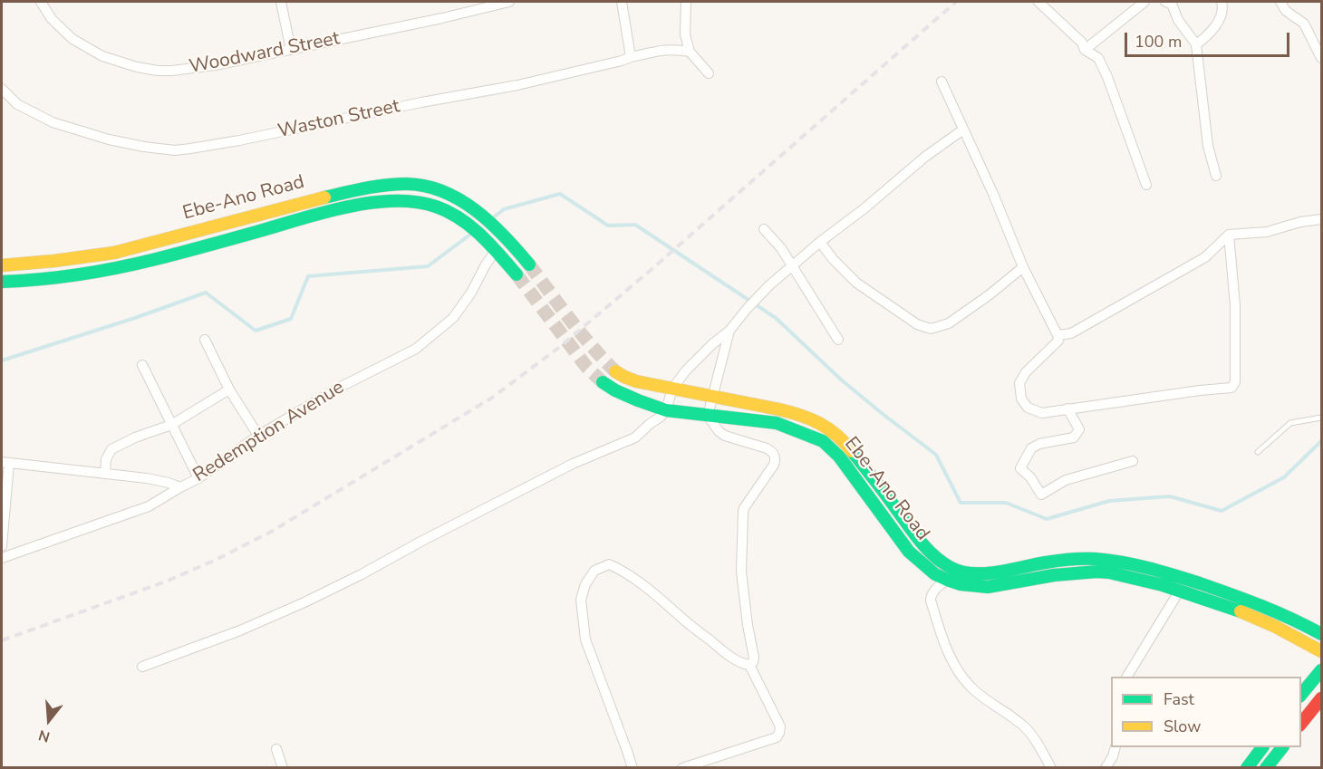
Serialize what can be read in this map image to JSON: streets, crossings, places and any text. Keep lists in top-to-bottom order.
{
  "streets": {
    "main road": ["Ebe-Ano Road"],
    "street": ["Woodward Street", "Waston Street", "Redemption Avenue"]
  },
  "crossings": [
    ["Ebe-Ano Road", "Redemption Avenue"]
  ],
  "legend": ["Fast", "Slow"],
  "scale_bar": "100 m",
  "north": "bottom"
}
